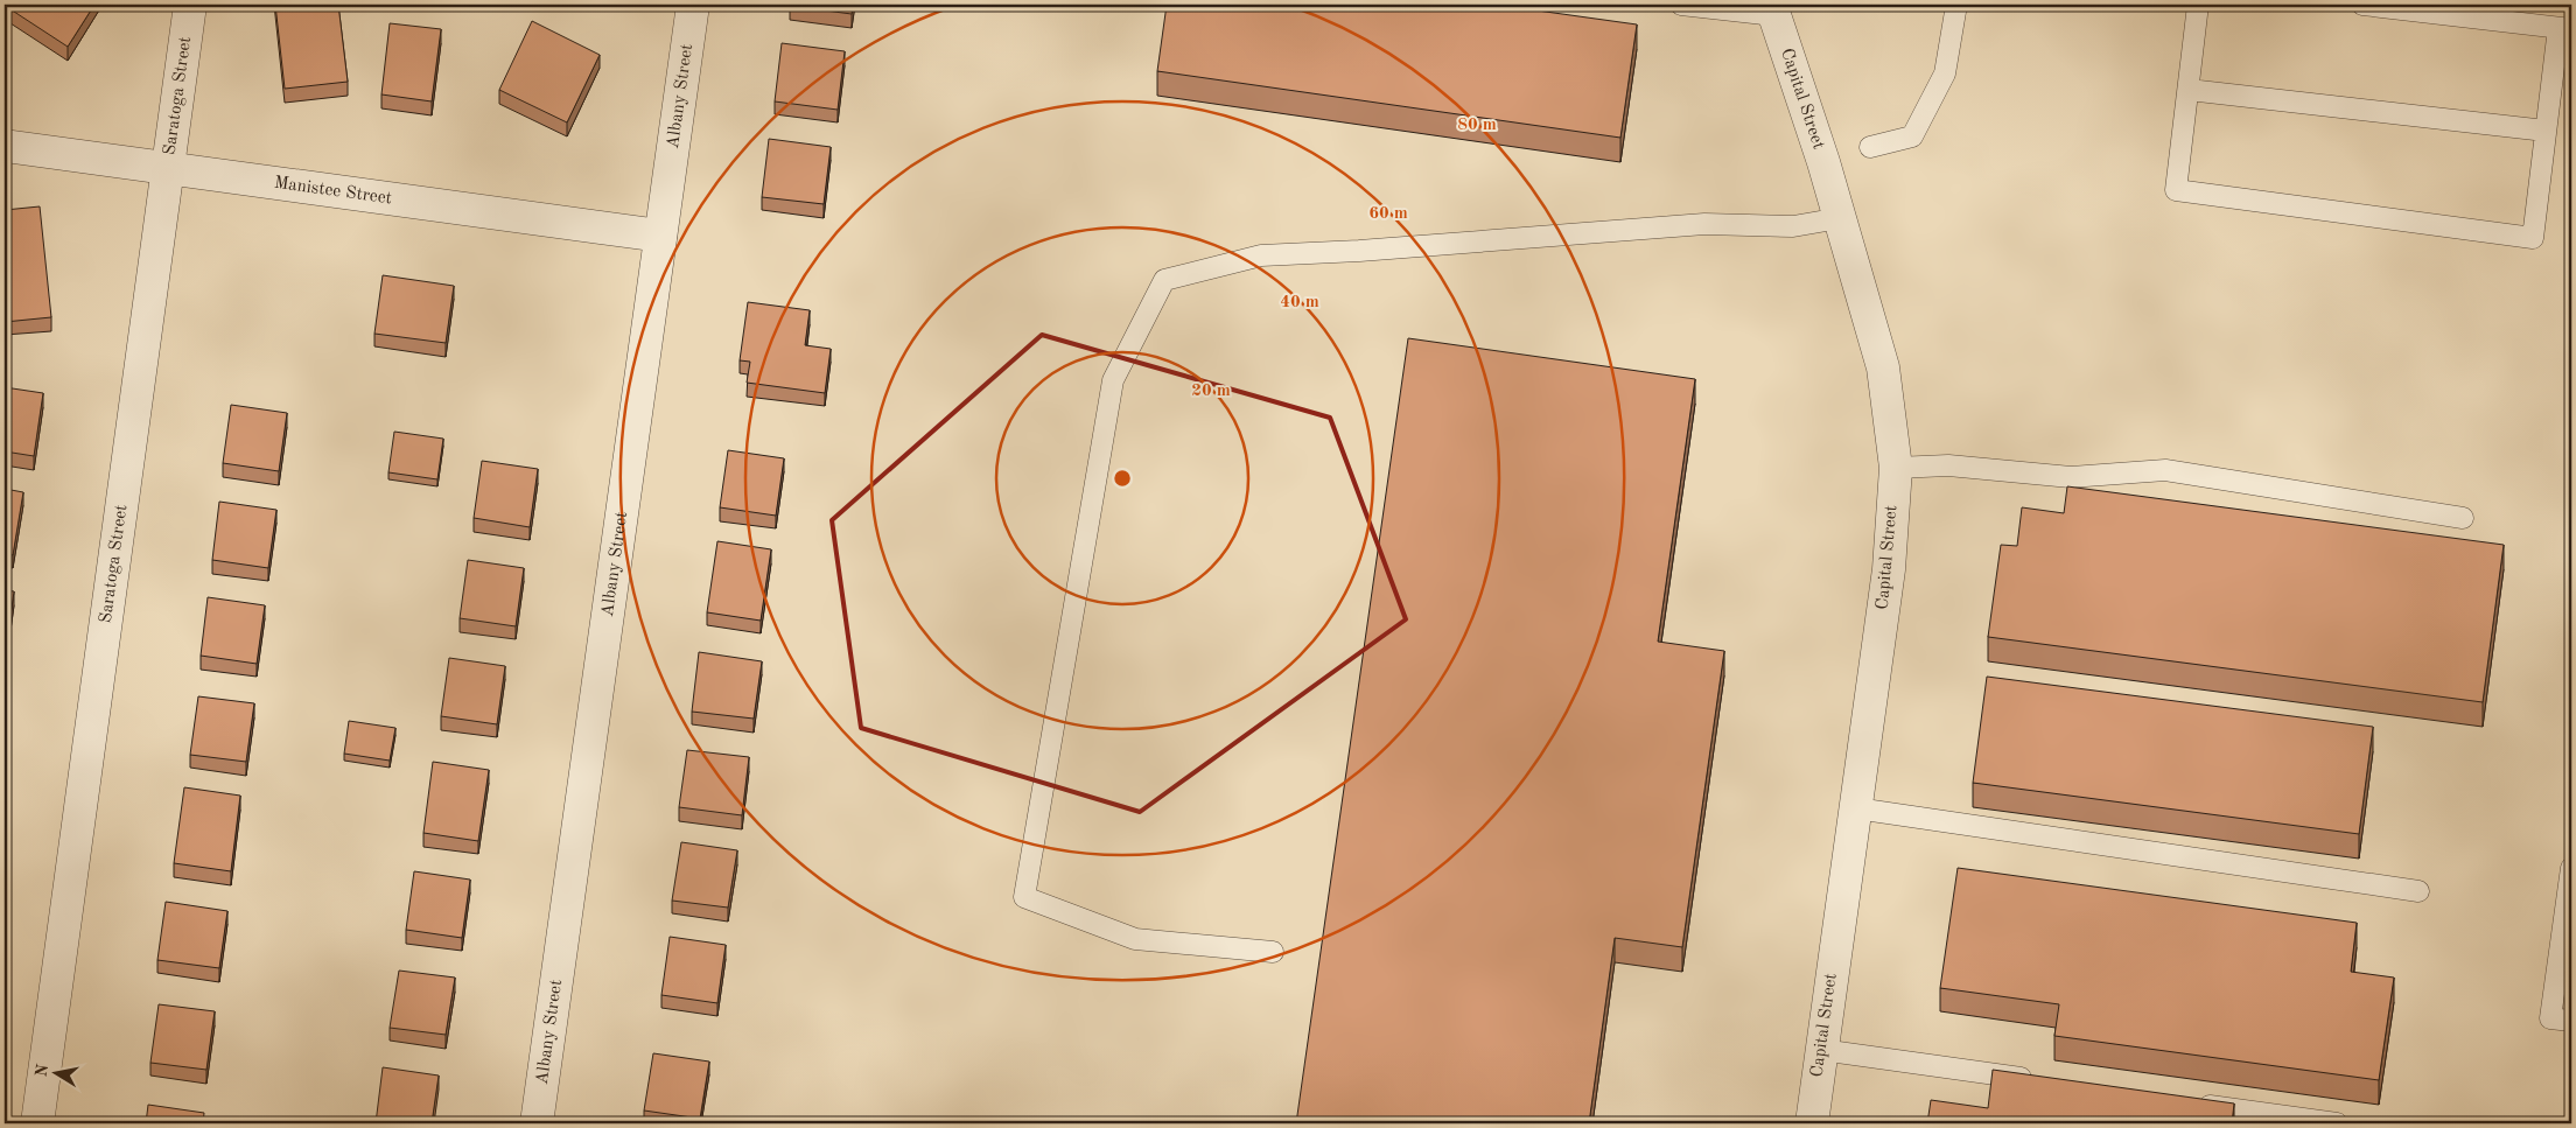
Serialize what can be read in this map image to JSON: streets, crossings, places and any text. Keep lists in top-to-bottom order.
{
  "streets": {
    "street": [
      "Saratoga Street",
      "Albany Street",
      "Capital Street",
      "Manistee Street"
    ]
  },
  "crossings": [
    ["Saratoga Street", "Manistee Street"],
    ["Albany Street", "Manistee Street"]
  ],
  "north": "left",
  "rings": [
    "80 m",
    "60 m",
    "40 m",
    "20 m"
  ]
}
